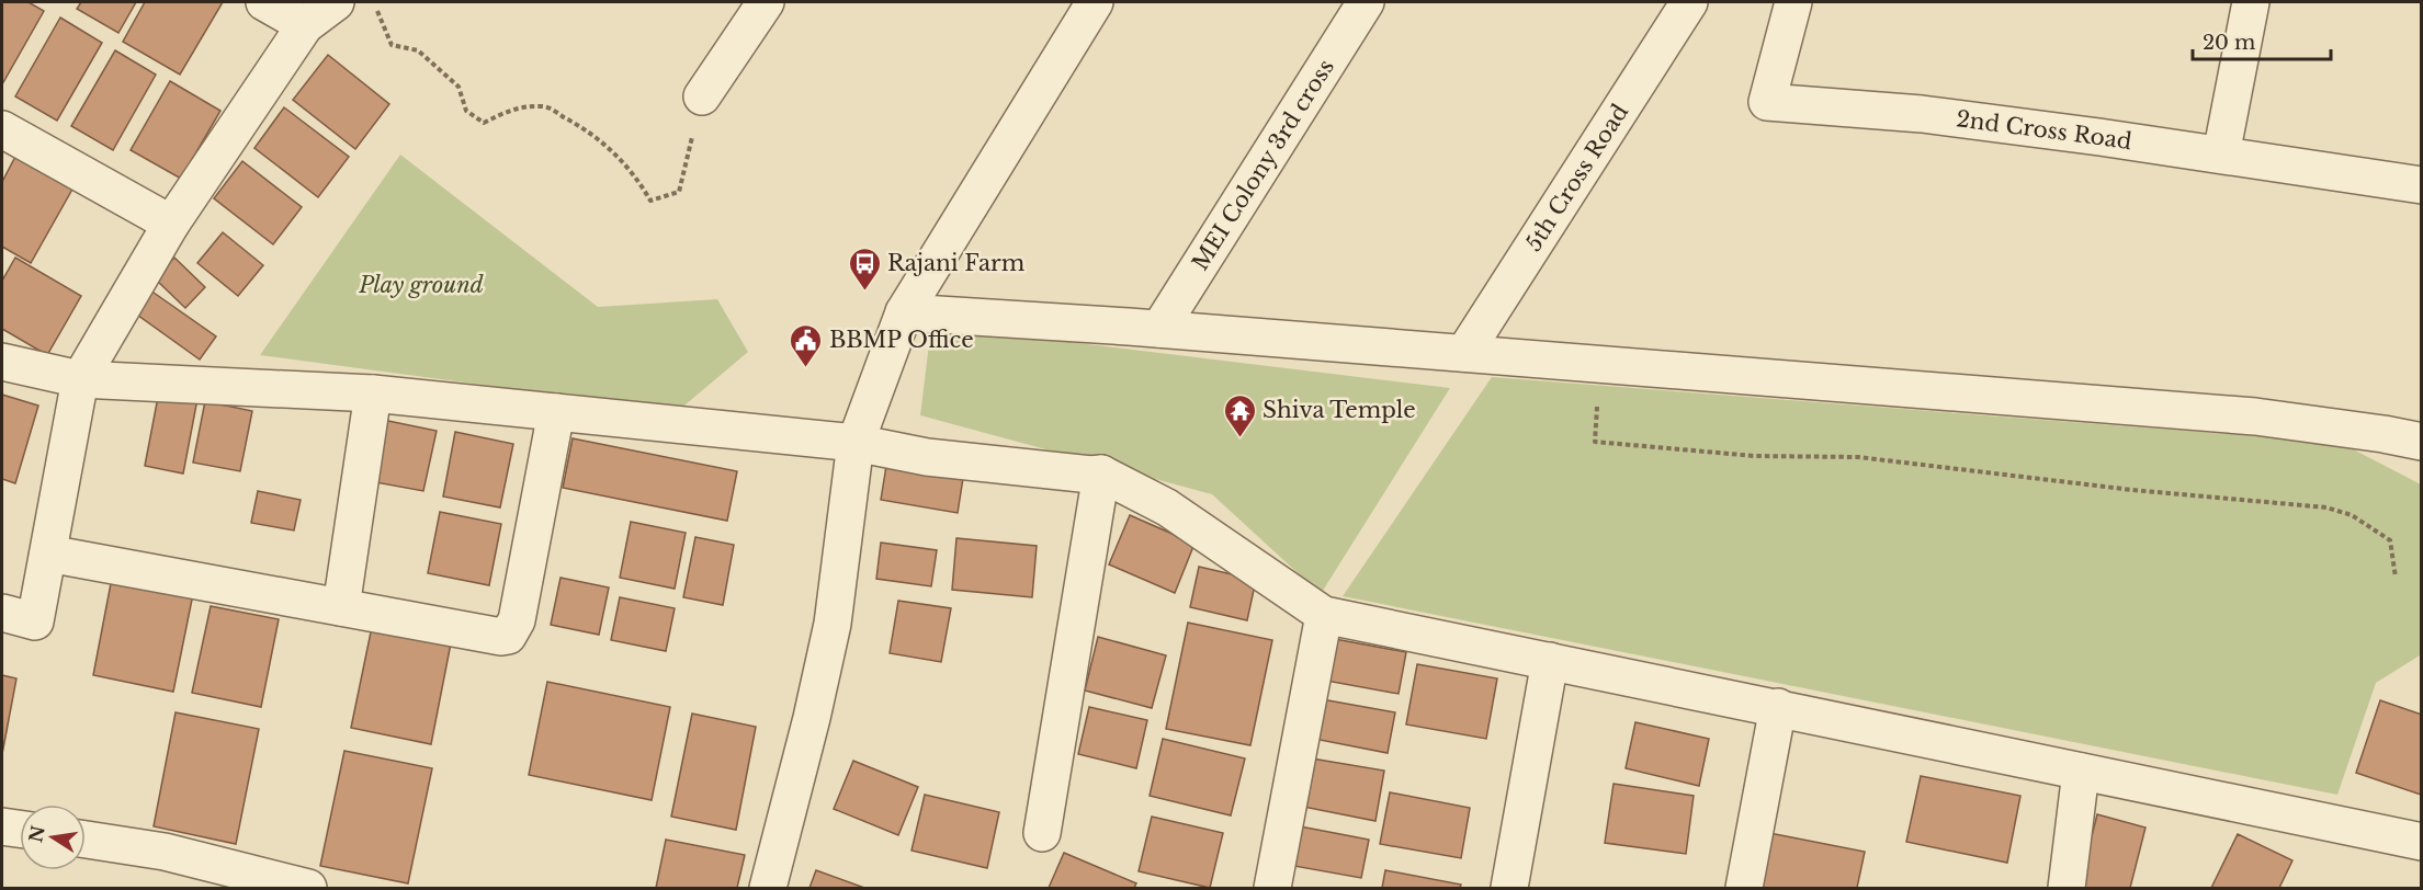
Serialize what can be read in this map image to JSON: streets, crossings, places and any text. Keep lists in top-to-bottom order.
{
  "streets": {
    "street": ["2nd Cross Road", "MEI Colony 3rd cross", "5th Cross Road"]
  },
  "parks": ["Play ground"],
  "places": {
    "bus stop": ["Rajani Farm"],
    "public building": ["BBMP Office"],
    "temple": ["Shiva Temple"]
  },
  "scale_bar": "20 m",
  "north": "left"
}
